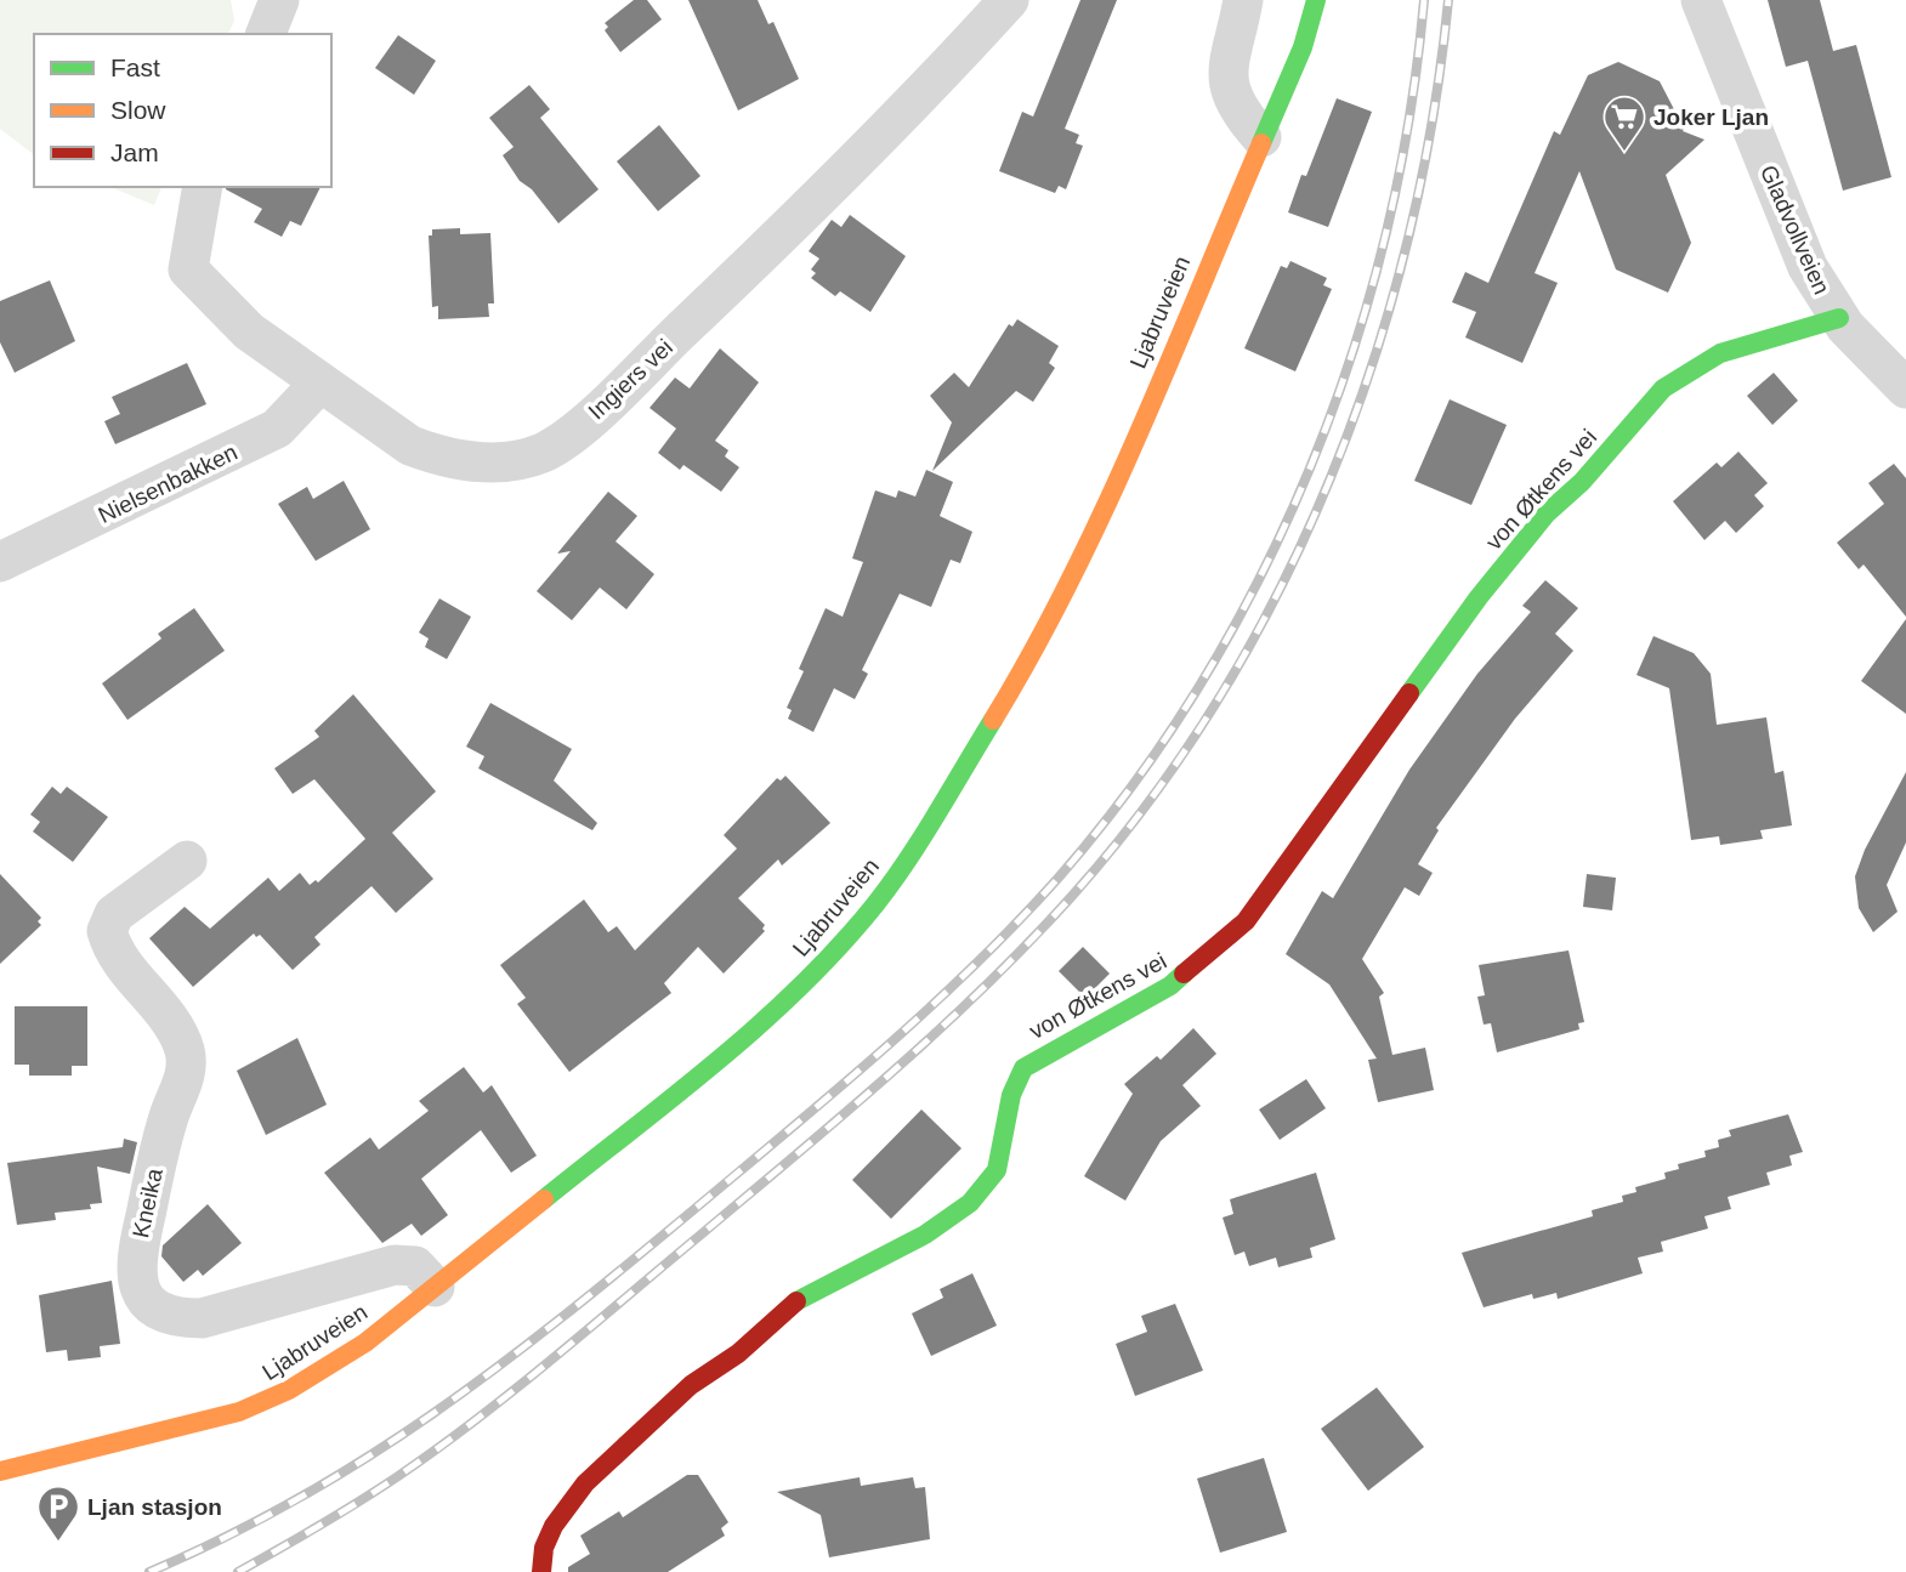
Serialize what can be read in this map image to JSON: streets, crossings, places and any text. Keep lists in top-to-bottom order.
{
  "streets": {
    "street": [
      "Gladvollveien",
      "Ljabruveien",
      "Ingiers vei",
      "Nielsenbakken",
      "von Øtkens vei",
      "Kneika"
    ]
  },
  "crossings": [
    ["Gladvollveien", "von Øtkens vei"],
    ["Ljabruveien", "Kneika"],
    ["Ingiers vei", "Nielsenbakken"]
  ],
  "places": {
    "supermarket": ["Joker Ljan"],
    "parking": ["Ljan stasjon"]
  },
  "legend": ["Fast", "Slow", "Jam"]
}
